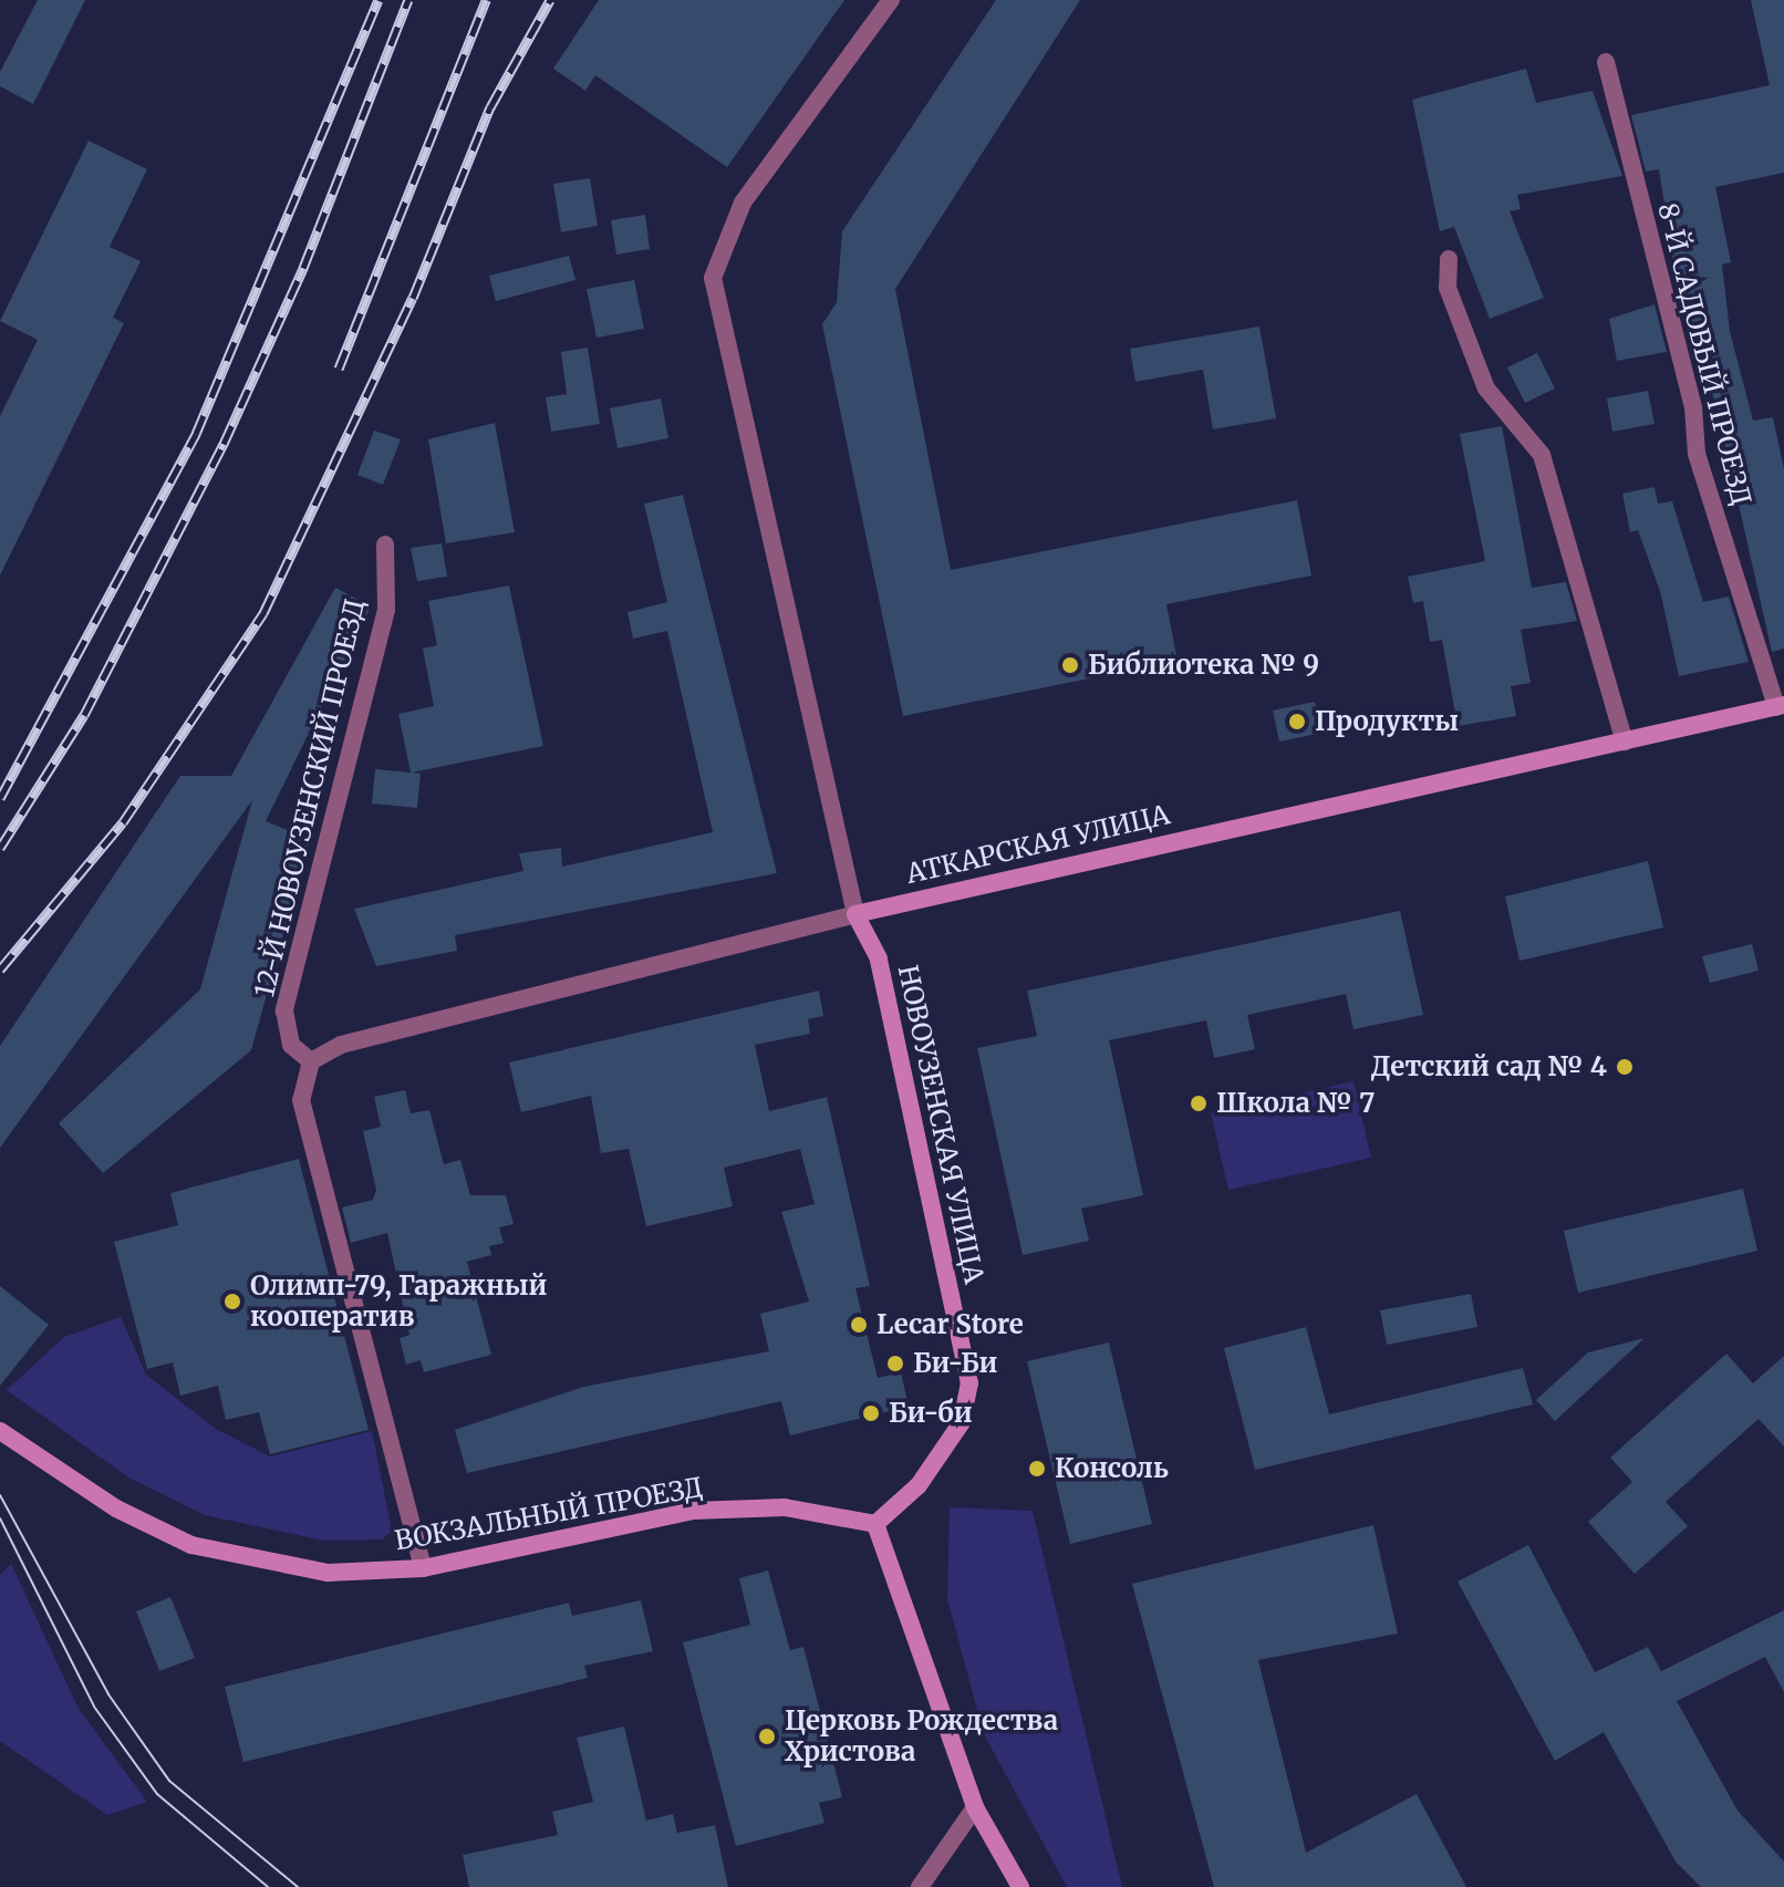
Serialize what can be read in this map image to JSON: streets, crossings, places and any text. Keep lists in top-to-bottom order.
{
  "streets": {
    "main road": ["АТКАРСКАЯ УЛИЦА", "НОВОУЗЕНСКАЯ УЛИЦА", "ВОКЗАЛЬНЫЙ ПРОЕЗД"],
    "street": ["8-Й САДОВЫЙ ПРОЕЗД", "12-Й НОВОУЗЕНСКИЙ ПРОЕЗД"]
  },
  "crossings": [
    ["8-Й САДОВЫЙ ПРОЕЗД", "АТКАРСКАЯ УЛИЦА"],
    ["12-Й НОВОУЗЕНСКИЙ ПРОЕЗД", "АТКАРСКАЯ УЛИЦА"],
    ["АТКАРСКАЯ УЛИЦА", "НОВОУЗЕНСКАЯ УЛИЦА"],
    ["НОВОУЗЕНСКАЯ УЛИЦА", "ВОКЗАЛЬНЫЙ ПРОЕЗД"]
  ],
  "places": [
    "Библиотека № 9",
    "Продукты",
    "Детский сад № 4",
    "Школа № 7",
    "Олимп-79, Гаражный кооператив",
    "Lecar Store",
    "Би-Би",
    "Би-би",
    "Консоль",
    "Церковь Рождества Христова"
  ]
}
